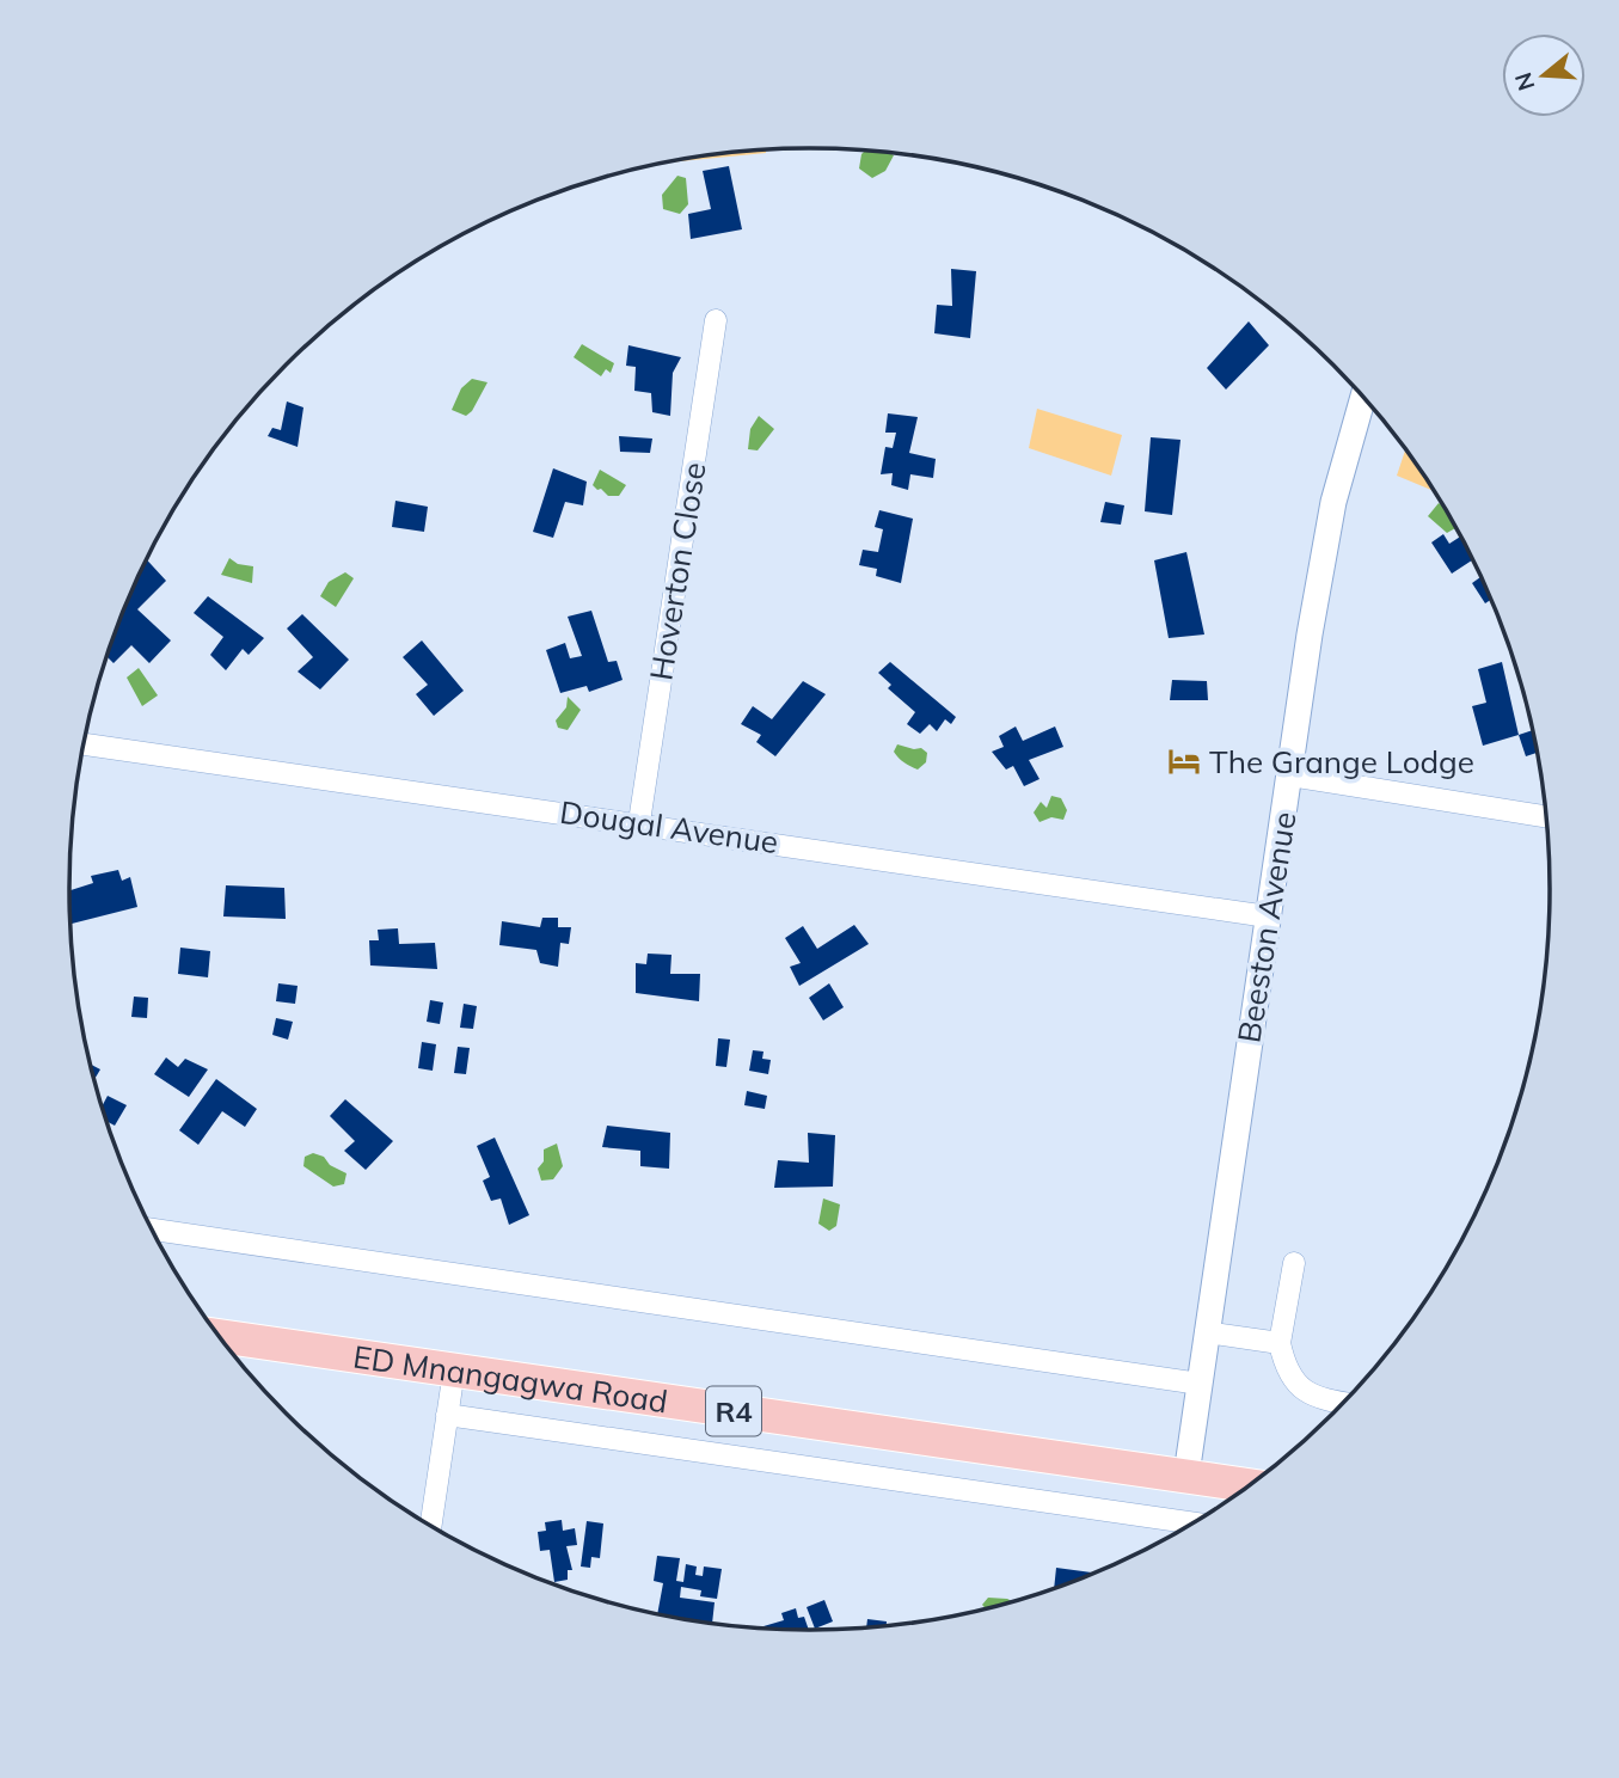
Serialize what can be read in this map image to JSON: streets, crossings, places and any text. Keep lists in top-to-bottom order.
{
  "streets": {
    "highway": ["ED Mnangagwa Road", "R4"],
    "street": ["Hoverton Close", "Dougal Avenue", "Beeston Avenue"]
  },
  "crossings": [
    ["Hoverton Close", "Dougal Avenue"],
    ["Dougal Avenue", "Beeston Avenue"],
    ["Beeston Avenue", "ED Mnangagwa Road"]
  ],
  "places": {
    "hotel": ["The Grange Lodge"]
  },
  "north": "left"
}
